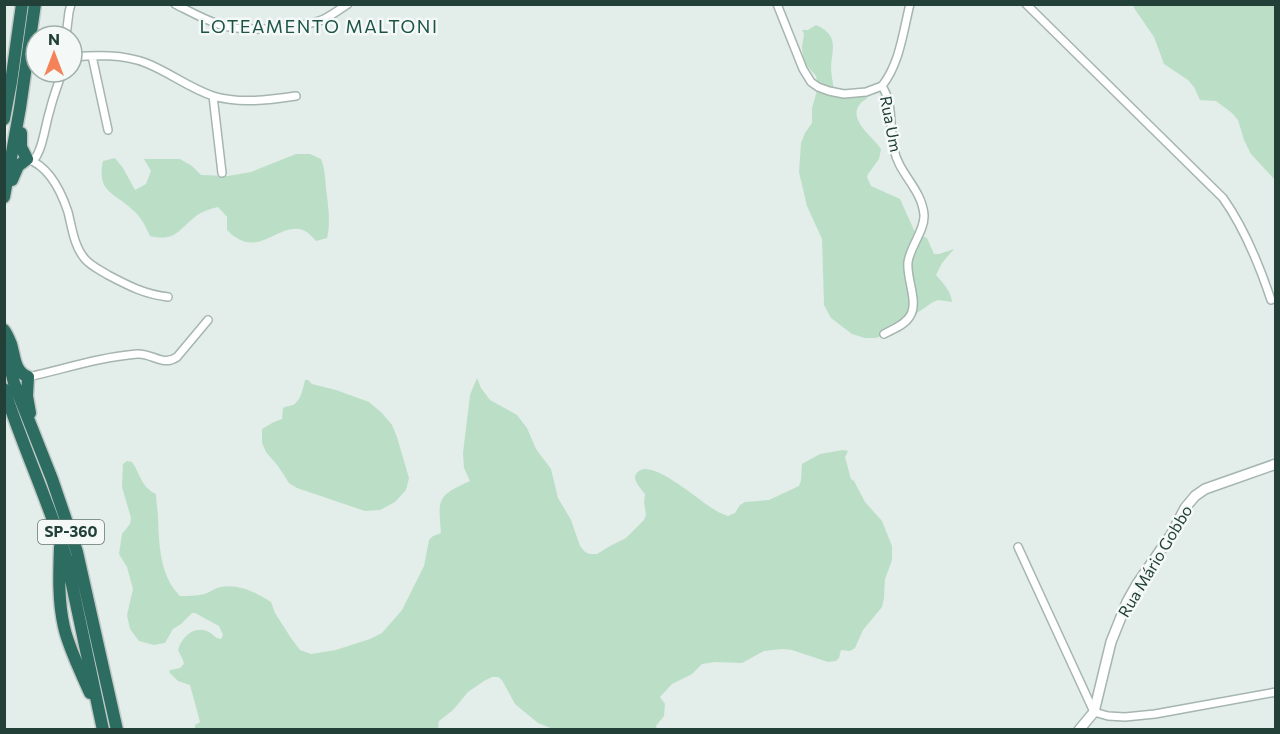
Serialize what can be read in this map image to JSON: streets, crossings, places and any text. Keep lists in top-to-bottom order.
{
  "streets": {
    "highway": ["SP-360"],
    "street": ["Rua Um", "Rua Mário Gobbo"]
  },
  "districts": ["LOTEAMENTO MALTONI"],
  "north": "top"
}
